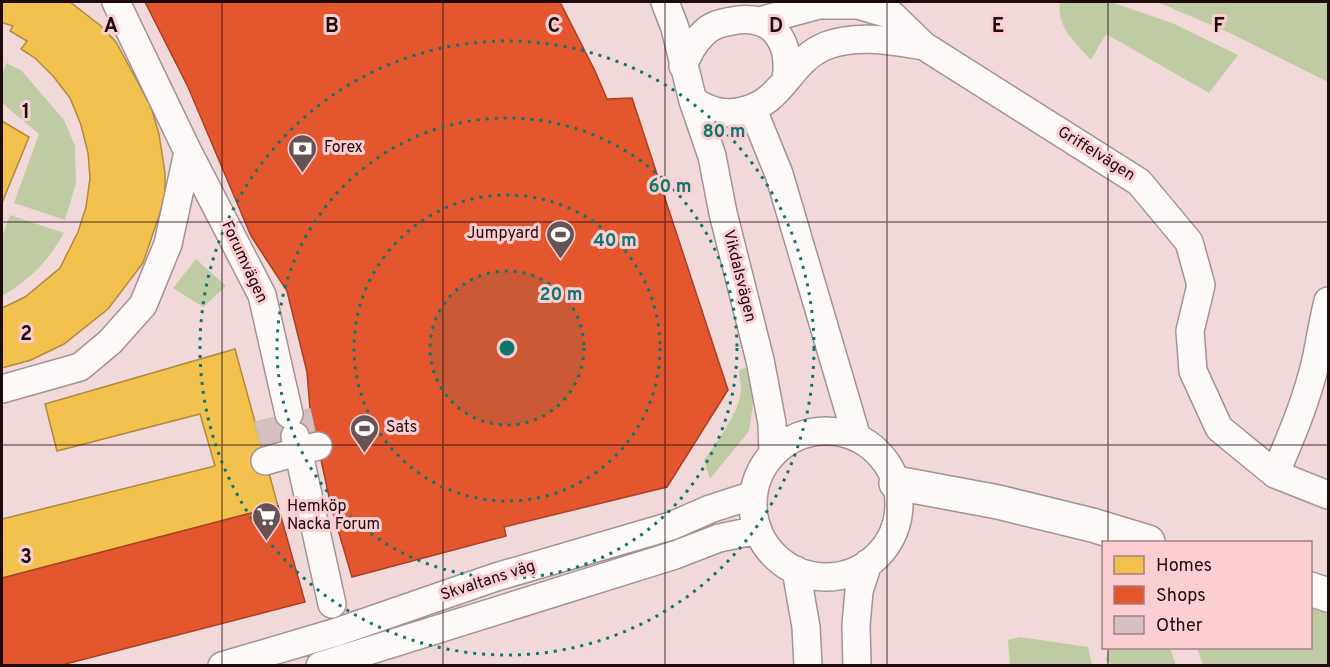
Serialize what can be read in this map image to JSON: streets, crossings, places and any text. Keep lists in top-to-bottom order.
{
  "streets": {
    "street": [
      "Griffelvägen",
      "Forumvägen",
      "Vikdalsvägen",
      "Skvaltans väg"
    ]
  },
  "crossings": [
    ["Griffelvägen", "Vikdalsvägen"],
    ["Vikdalsvägen", "Skvaltans väg"]
  ],
  "places": {
    "bank": ["Forex"],
    "sports": ["Jumpyard", "Sats"],
    "supermarket": ["Hemköp Nacka Forum"]
  },
  "legend": ["Homes", "Shops", "Other"],
  "grid": {
    "columns": [
      "A",
      "B",
      "C",
      "D",
      "E",
      "F"
    ],
    "rows": ["1", "2", "3"]
  },
  "rings": [
    "80 m",
    "60 m",
    "40 m",
    "20 m"
  ]
}
